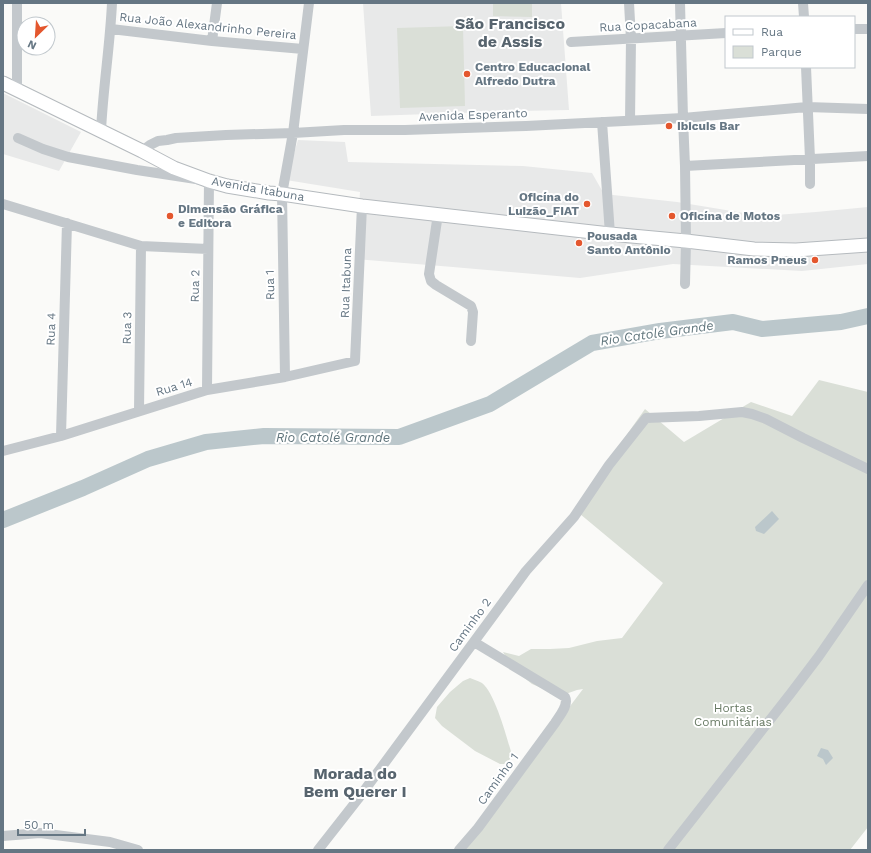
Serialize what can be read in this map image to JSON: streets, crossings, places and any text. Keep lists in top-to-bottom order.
{
  "streets": {
    "main road": ["Avenida Itabuna"],
    "street": [
      "Rua Copacabana",
      "Rua João Alexandrinho Pereira",
      "Avenida Esperanto",
      "Rua Itabuna",
      "Rua 1",
      "Rua 2",
      "Rua 3",
      "Rua 4",
      "Rua 14",
      "Caminho 2",
      "Caminho 1"
    ]
  },
  "crossings": [
    ["Rua João Alexandrinho Pereira", "Rua 1"],
    ["Avenida Esperanto", "Avenida Itabuna"],
    ["Avenida Esperanto", "Rua 1"],
    ["Avenida Itabuna", "Rua Itabuna"],
    ["Avenida Itabuna", "Rua 1"],
    ["Avenida Itabuna", "Rua 2"],
    ["Rua Itabuna", "Rua 14"],
    ["Rua 1", "Rua 14"],
    ["Rua 2", "Rua 14"],
    ["Rua 3", "Rua 14"],
    ["Rua 4", "Rua 14"],
    ["Caminho 2", "Caminho 1"]
  ],
  "districts": ["São Francisco de Assis", "Morada do Bem Querer I"],
  "water": ["Rio Catolé Grande"],
  "parks": ["Hortas Comunitárias"],
  "places": [
    "Centro Educacional Alfredo Dutra",
    "Ibicuis Bar",
    "Oficína do Luizão_FIAT",
    "Dimensão Gráfica e Editora",
    "Oficína de Motos",
    "Pousada Santo Antônio",
    "Ramos Pneus"
  ],
  "legend": ["Rua", "Parque"],
  "scale_bar": "50 m",
  "north": "bottom left"
}
